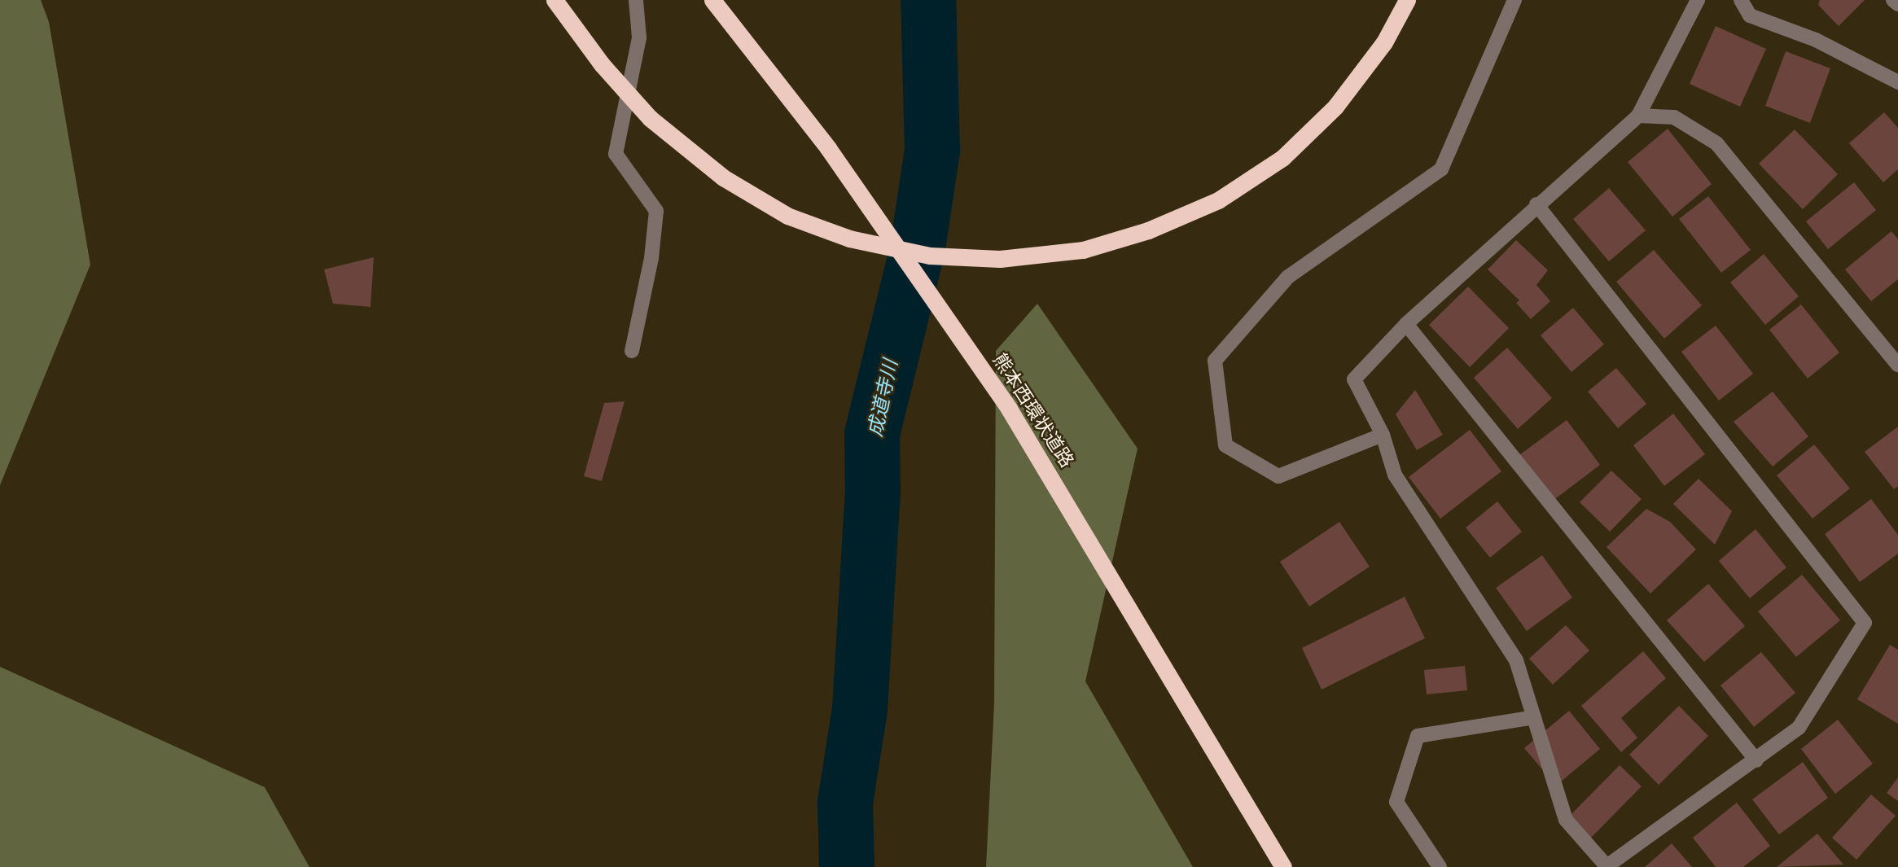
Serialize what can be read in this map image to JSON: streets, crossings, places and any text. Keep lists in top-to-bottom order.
{
  "streets": {
    "highway": ["熊本西環状道路"]
  },
  "water": ["成道寺川"]
}
